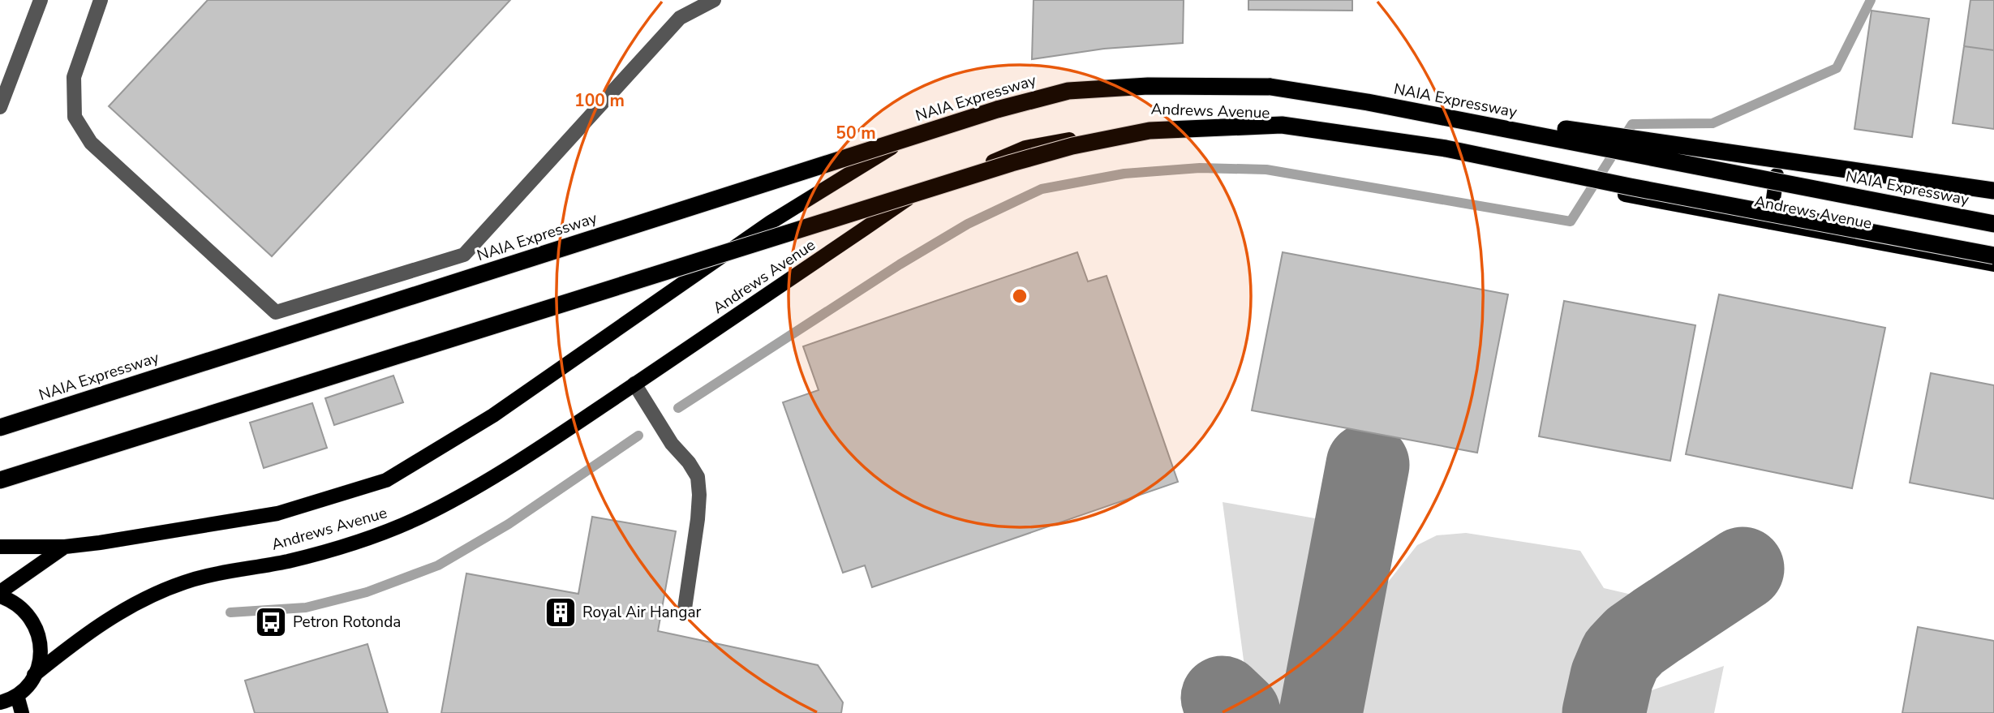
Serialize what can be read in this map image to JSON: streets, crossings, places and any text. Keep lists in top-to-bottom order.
{
  "streets": {
    "highway": ["NAIA Expressway"],
    "main road": ["Andrews Avenue"]
  },
  "places": {
    "building": ["Royal Air Hangar"],
    "bus stop": ["Petron Rotonda"]
  },
  "rings": ["100 m", "50 m"]
}
